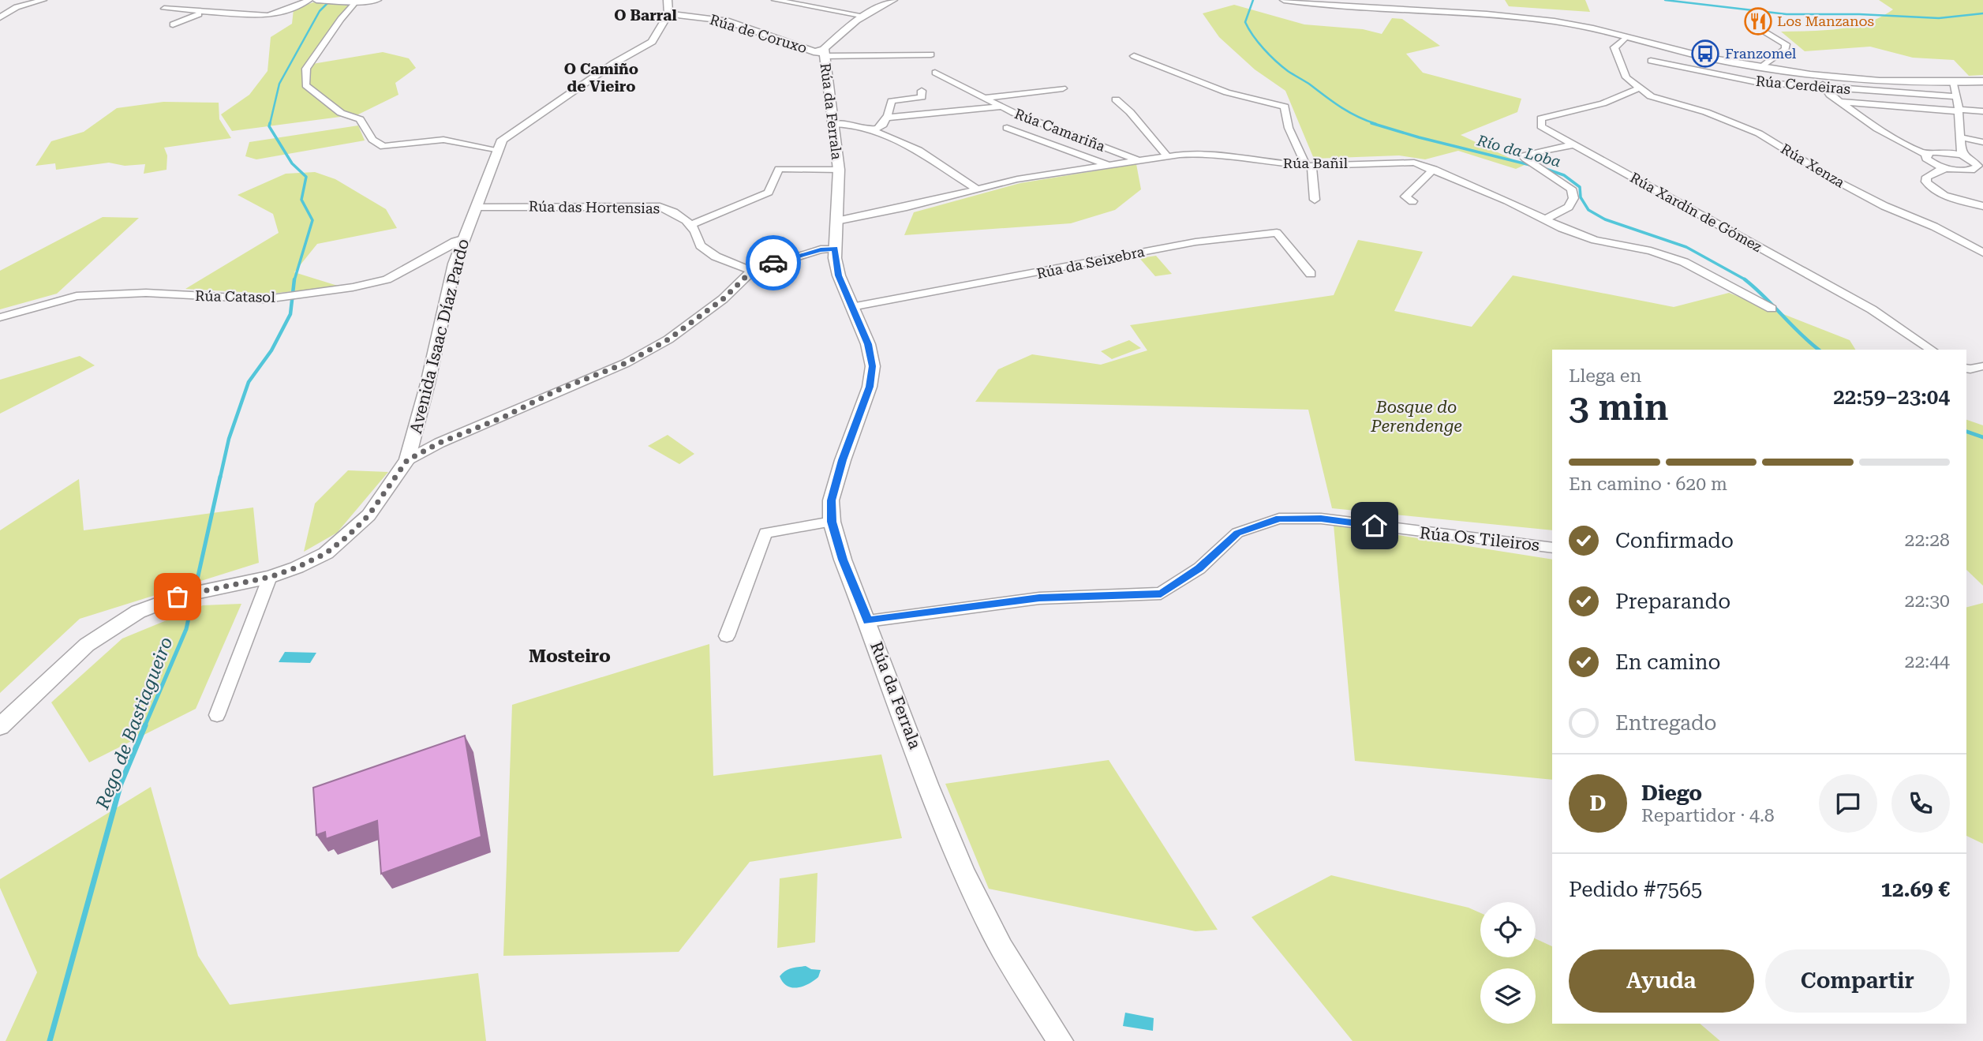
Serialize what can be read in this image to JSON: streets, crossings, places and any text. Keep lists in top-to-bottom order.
{
  "streets": {
    "street": [
      "Rúa de Coruxo",
      "Rúa Cerdeiras",
      "Rúa da Ferrala",
      "Rúa Camariña",
      "Rúa Bañil",
      "Rúa Xenza",
      "Rúa das Hortensias",
      "Rúa Xardín de Gómez",
      "Rúa da Seixebra",
      "Rúa Catasol",
      "Avenida Isaac Díaz Pardo",
      "Rúa Os Tileiros"
    ]
  },
  "crossings": [
    ["Rúa de Coruxo", "Rúa da Ferrala"],
    ["Rúa de Coruxo", "Avenida Isaac Díaz Pardo"],
    ["Rúa da Ferrala", "Rúa Bañil"],
    ["Rúa da Ferrala", "Rúa das Hortensias"],
    ["Rúa da Ferrala", "Rúa da Seixebra"],
    ["Rúa da Ferrala", "Rúa Os Tileiros"],
    ["Rúa Camariña", "Rúa Bañil"],
    ["Rúa Xenza", "Rúa Xardín de Gómez"],
    ["Rúa das Hortensias", "Avenida Isaac Díaz Pardo"],
    ["Rúa Catasol", "Avenida Isaac Díaz Pardo"]
  ],
  "districts": ["O Barral", "O Camiño de Vieiro", "Mosteiro"],
  "water": ["Río da Loba", "Rego de Bastiagueiro"],
  "parks": ["Bosque do Perendenge"],
  "places": {
    "restaurant": ["Los Manzanos"],
    "bus stop": ["Franzomel"]
  },
  "page": {
    "heading": ["3 min", "Llega en", "22:59–23:04"],
    "panel": [
      "Diego",
      "Repartidor · 4.8",
      "Pedido #7565",
      "12.69 €"
    ],
    "bar": "En camino · 620 m",
    "list": [
      ["Confirmado", "22:28"],
      ["Preparando", "22:30"],
      ["En camino", "22:44"],
      "Entregado"
    ],
    "round": "D",
    "buttons": ["Ayuda", "Compartir"]
  }
}
